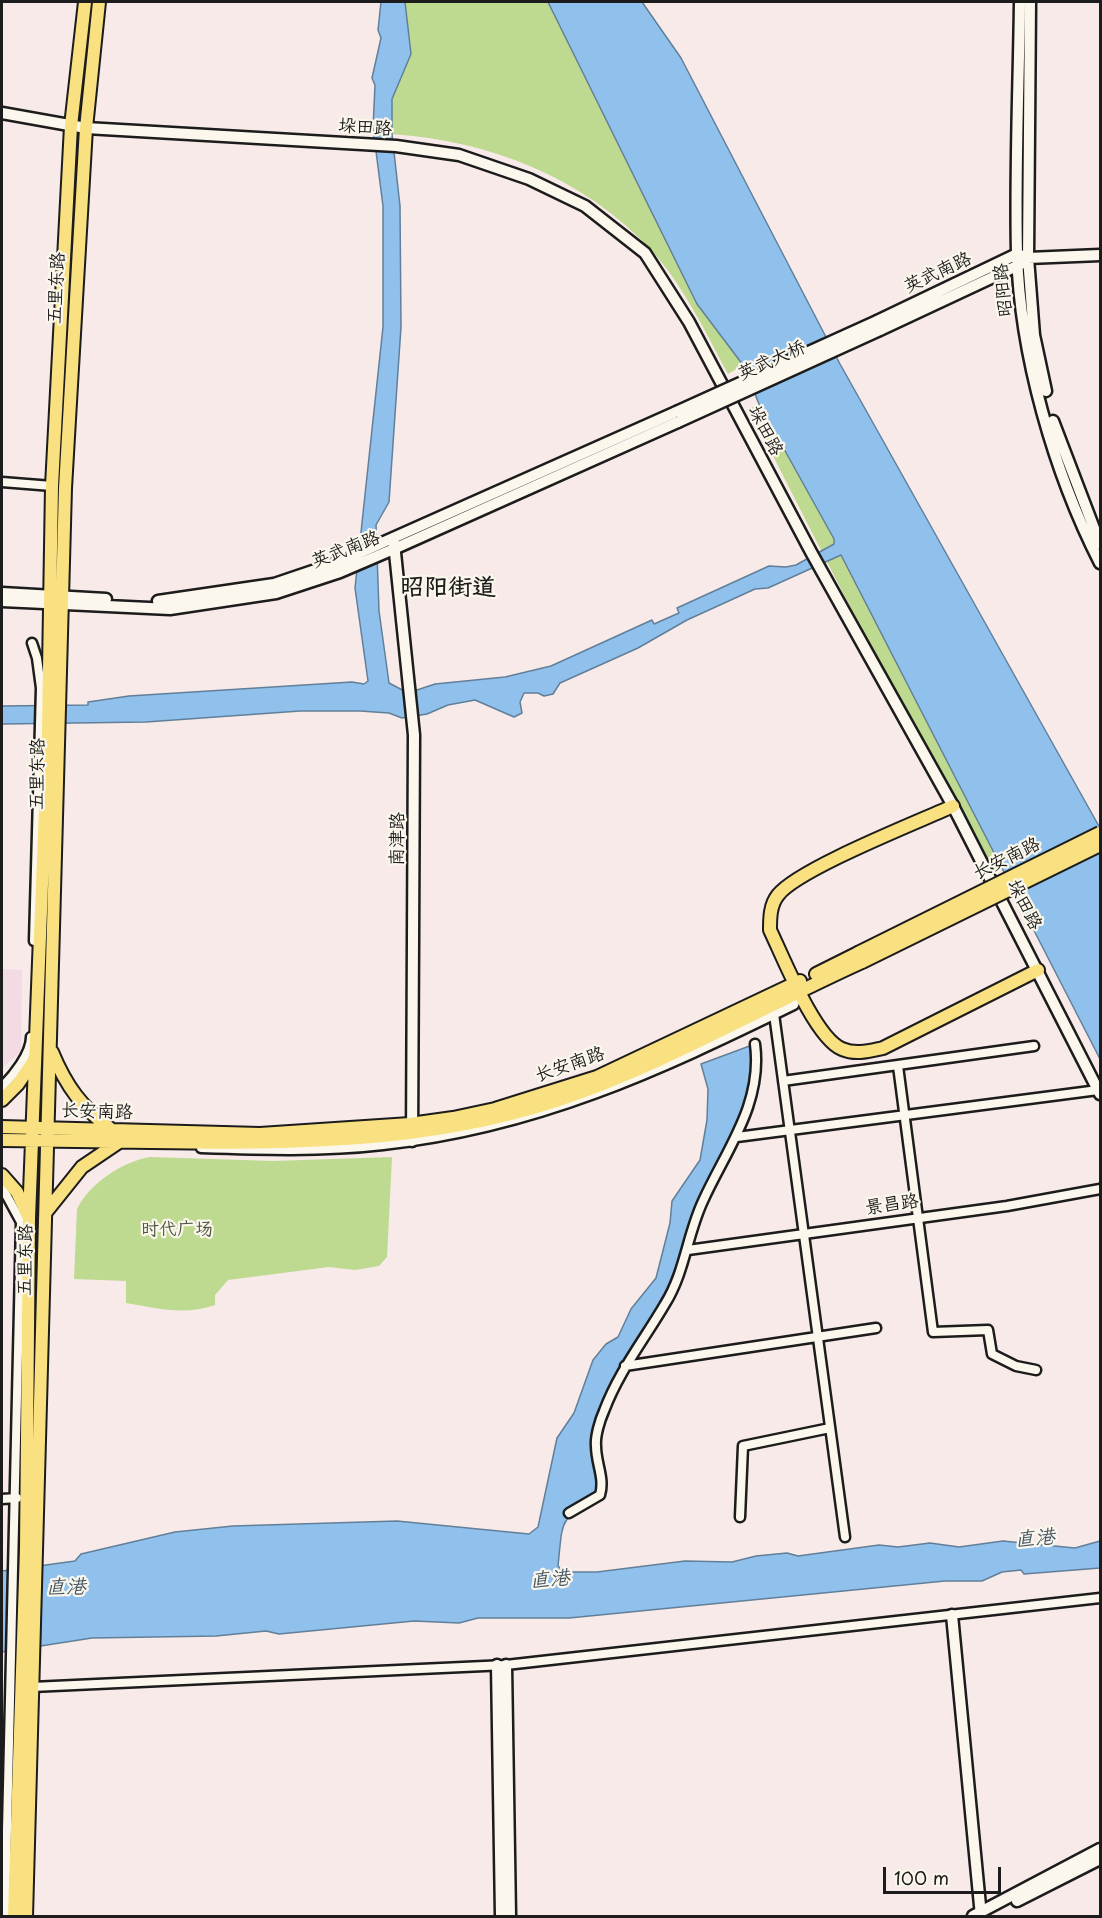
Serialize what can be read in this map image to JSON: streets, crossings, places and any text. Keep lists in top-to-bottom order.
{
  "streets": {
    "main road": ["五里东路", "长安南路"],
    "street": [
      "垛田路",
      "英武南路",
      "昭阳路",
      "英武大桥",
      "南津路",
      "景昌路"
    ]
  },
  "crossings": [
    ["垛田路", "五里东路"],
    ["英武南路", "五里东路"],
    ["英武南路", "昭阳路"],
    ["英武南路", "英武大桥"],
    ["英武南路", "南津路"],
    ["五里东路", "长安南路"],
    ["南津路", "长安南路"]
  ],
  "districts": ["昭阳街道"],
  "water": ["直港"],
  "parks": ["时代广场"],
  "scale_bar": "100 m"
}
